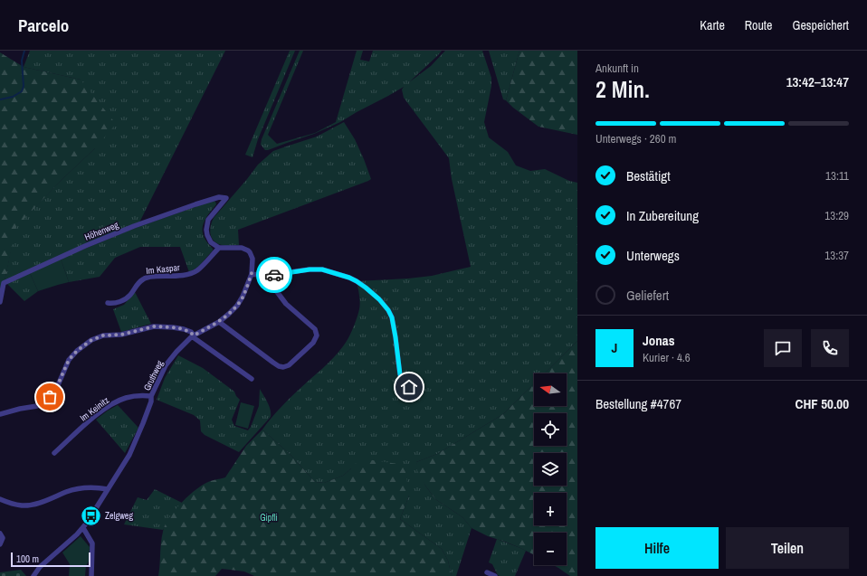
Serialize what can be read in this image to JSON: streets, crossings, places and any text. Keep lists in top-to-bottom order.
{
  "streets": {
    "street": [
      "Höhenweg",
      "Im Kaspar",
      "Gruthweg",
      "Im Keinitz"
    ]
  },
  "crossings": [
    ["Höhenweg", "Im Kaspar"],
    ["Höhenweg", "Gruthweg"],
    ["Im Kaspar", "Gruthweg"],
    ["Gruthweg", "Im Keinitz"]
  ],
  "parks": ["Gipfli"],
  "places": {
    "bus stop": ["Zelgweg"]
  },
  "scale_bar": "100 m",
  "north": "left",
  "page": {
    "header": "Parcelo",
    "nav": ["Karte", "Route", "Gespeichert"],
    "heading": ["2 Min.", "Ankunft in", "13:42–13:47"],
    "panel": [
      "Jonas",
      "Kurier · 4.6",
      "Bestellung #4767",
      "CHF 50.00"
    ],
    "bar": "Unterwegs · 260 m",
    "list": [
      ["Bestätigt", "13:11"],
      ["In Zubereitung", "13:29"],
      ["Unterwegs", "13:37"],
      "Geliefert"
    ],
    "round": "J",
    "map_buttons": ["+", "−"],
    "buttons": ["Hilfe", "Teilen"],
    "scale": "100 m"
  }
}
